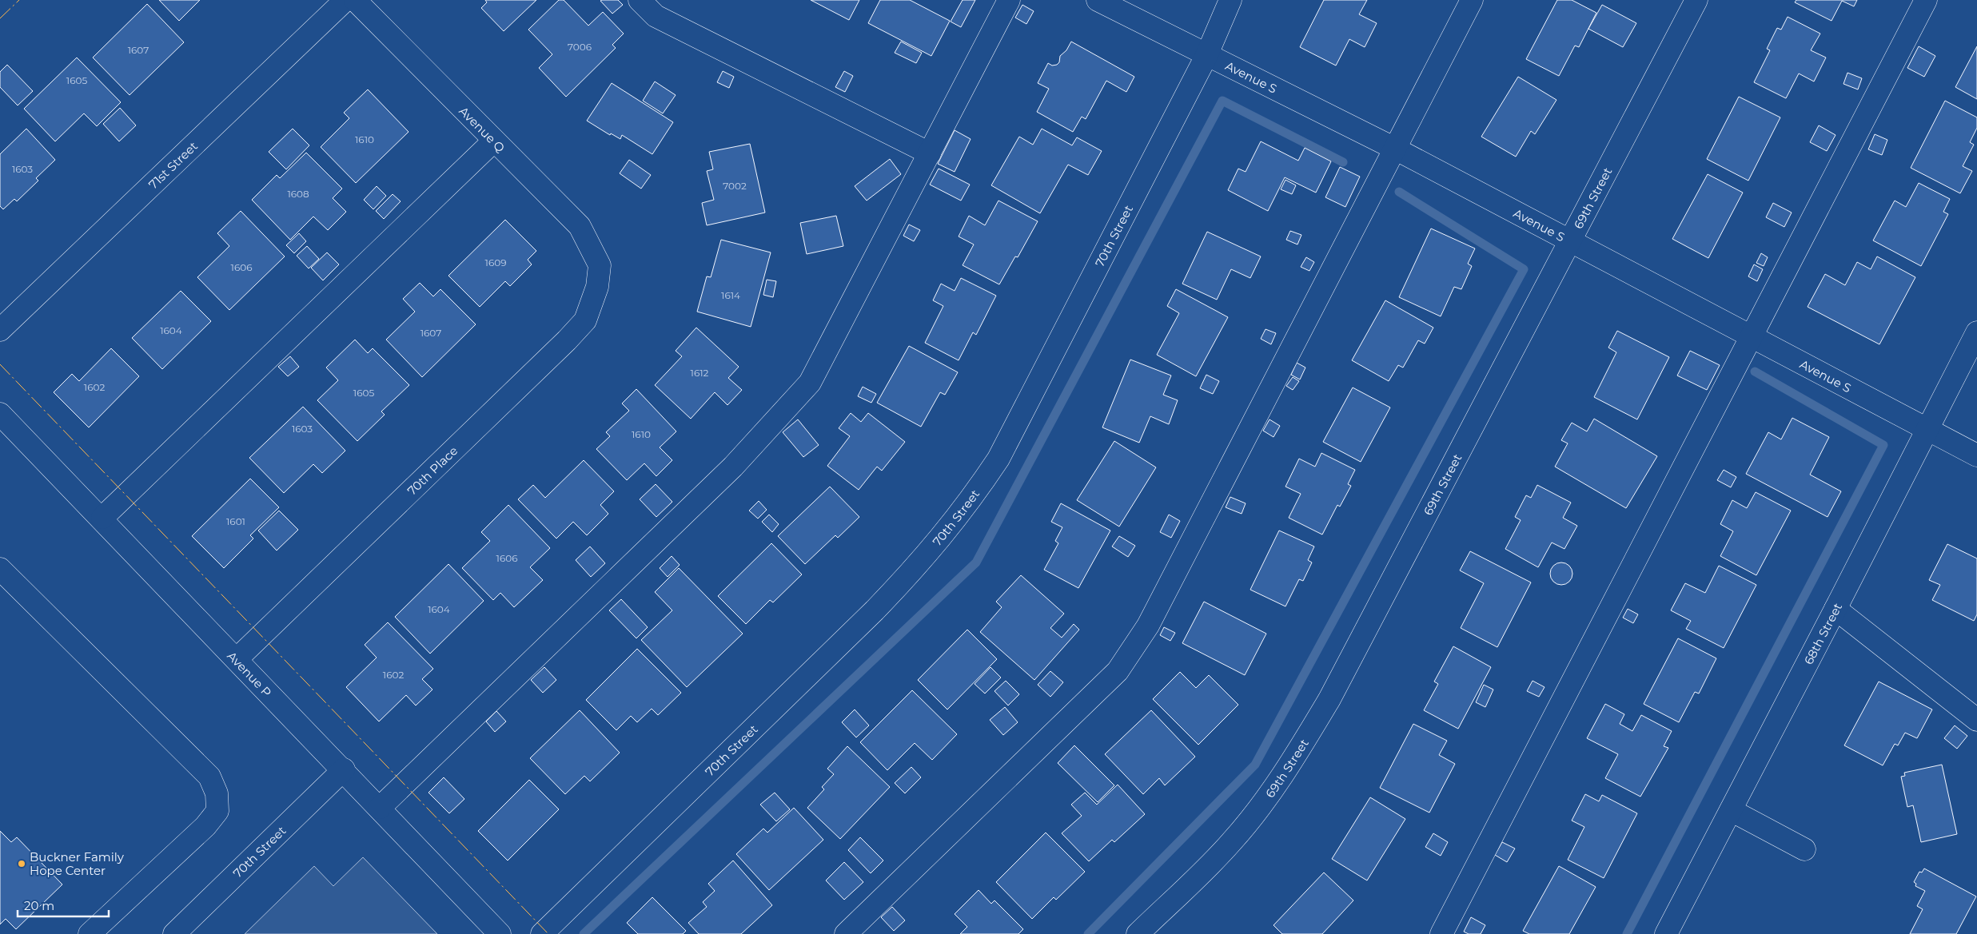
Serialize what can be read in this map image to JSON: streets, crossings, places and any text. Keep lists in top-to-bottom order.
{
  "streets": {
    "street": [
      "Avenue S",
      "Avenue Q",
      "71st Street",
      "69th Street",
      "70th Street",
      "70th Place",
      "68th Street",
      "Avenue P"
    ]
  },
  "crossings": [
    ["Avenue S", "69th Street"],
    ["Avenue S", "70th Street"],
    ["Avenue S", "68th Street"],
    ["Avenue Q", "70th Place"],
    ["70th Street", "Avenue P"],
    ["70th Place", "Avenue P"]
  ],
  "places": ["Buckner Family Hope Center"],
  "house_numbers": [
    "7006",
    "1607",
    "1605",
    "1610",
    "1603",
    "7002",
    "1608",
    "1609",
    "1606",
    "1614",
    "1604",
    "1607",
    "1612",
    "1602",
    "1605",
    "1603",
    "1610",
    "1601",
    "1606",
    "1604",
    "1602"
  ],
  "scale_bar": "20 m"
}
